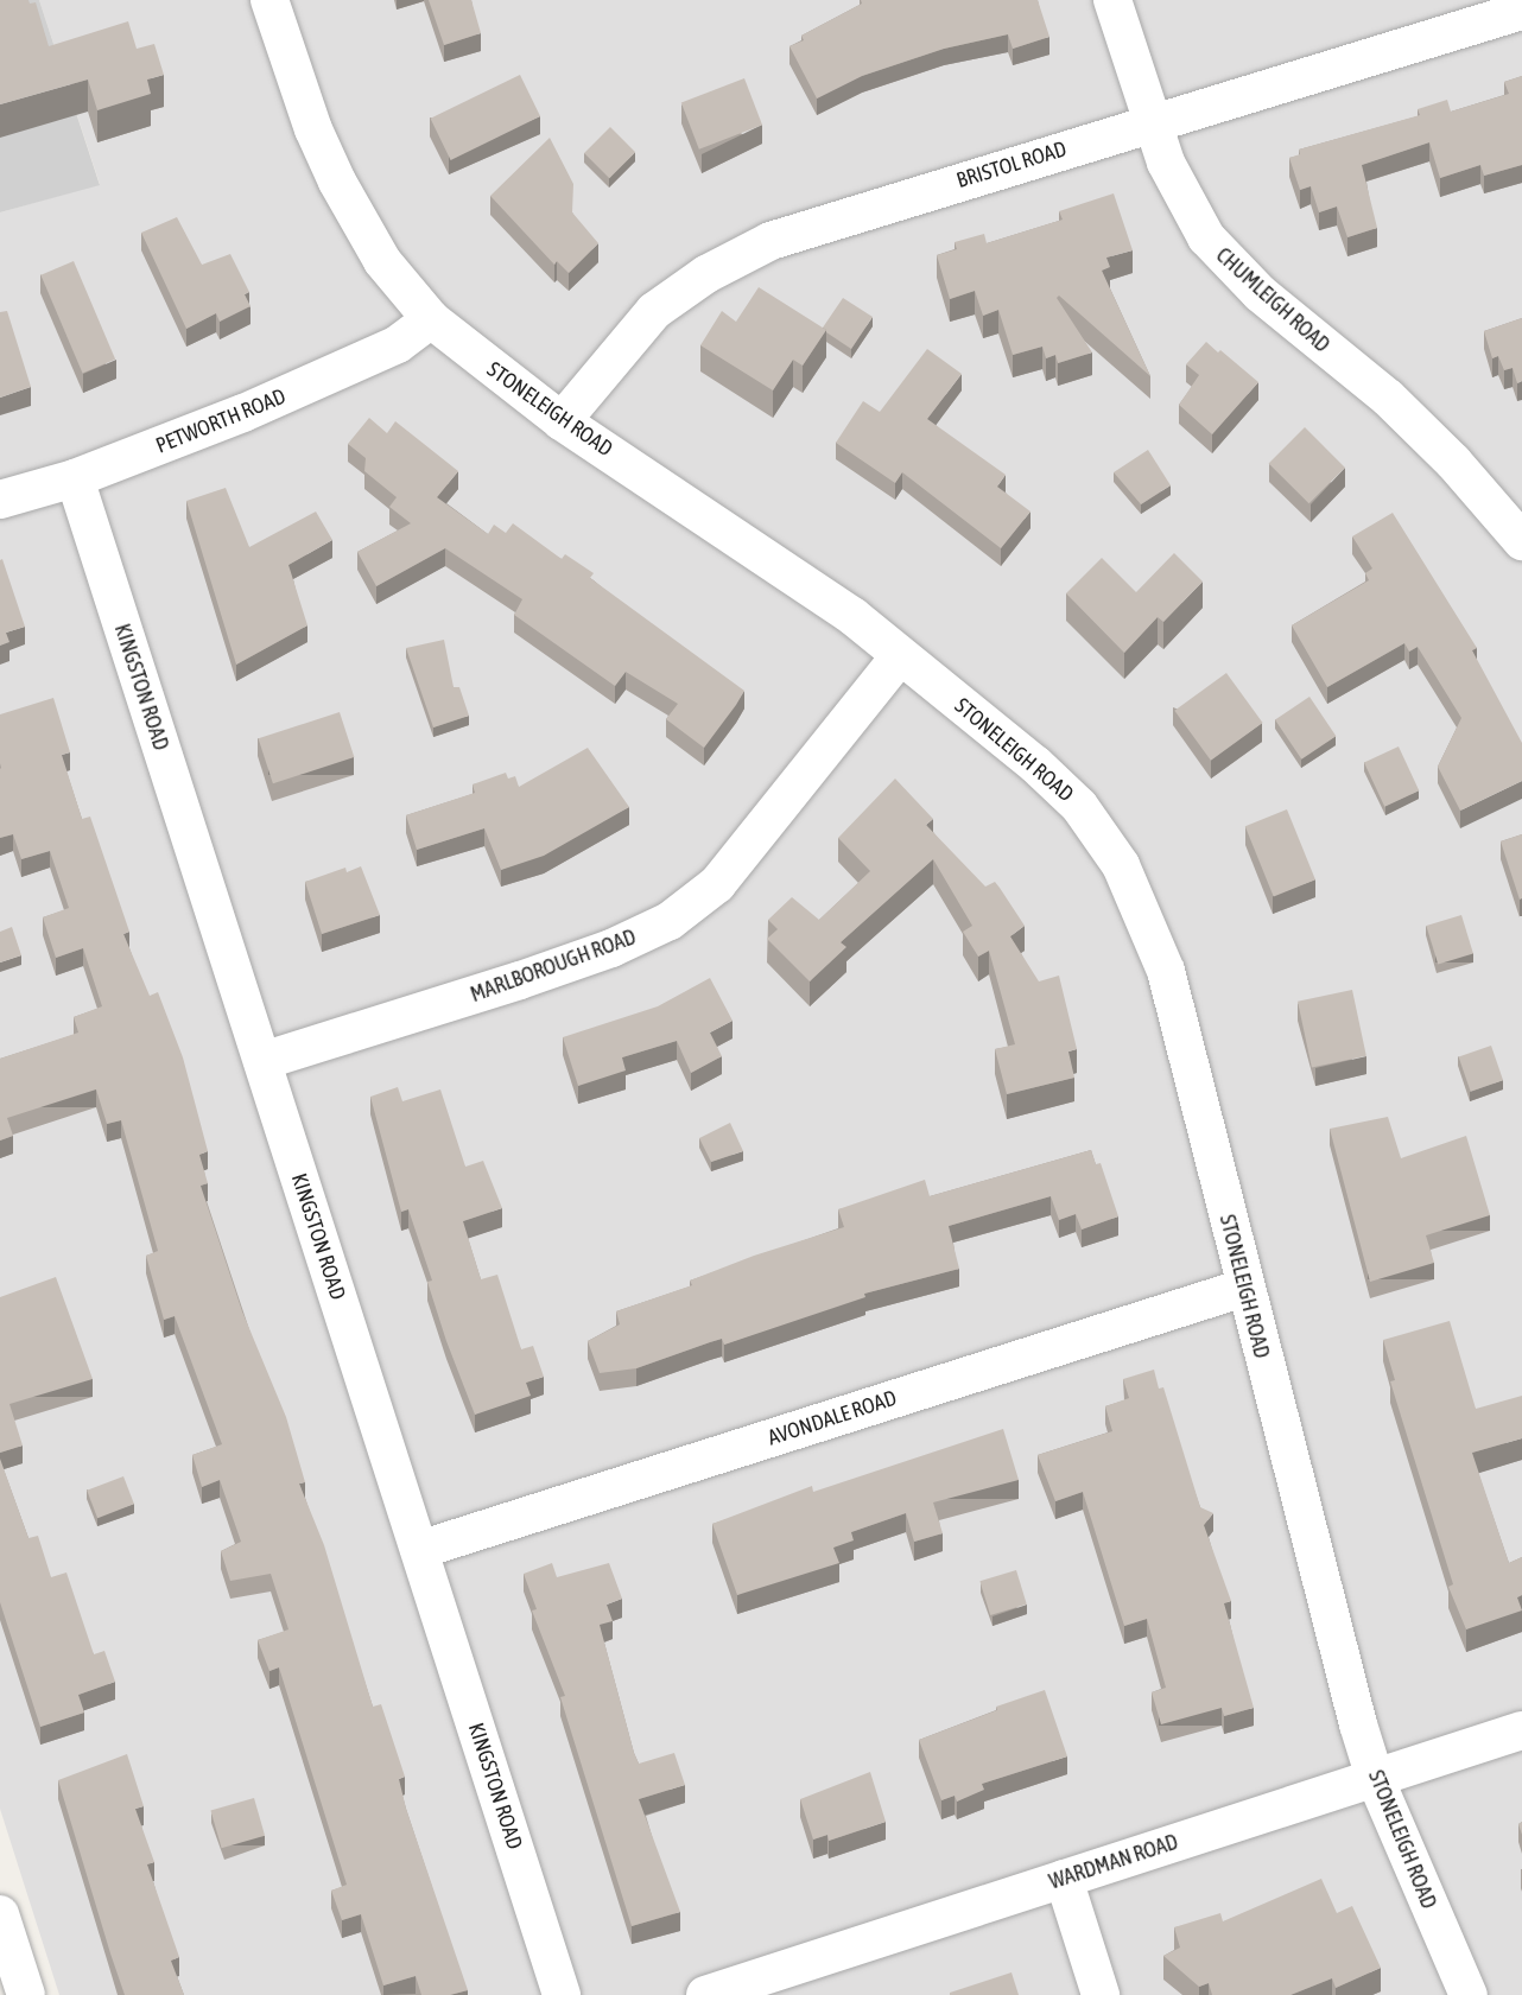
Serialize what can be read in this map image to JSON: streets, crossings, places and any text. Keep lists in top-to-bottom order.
{
  "streets": {
    "street": [
      "BRISTOL ROAD",
      "CHUMLEIGH ROAD",
      "STONELEIGH ROAD",
      "PETWORTH ROAD",
      "KINGSTON ROAD",
      "MARLBOROUGH ROAD",
      "AVONDALE ROAD",
      "WARDMAN ROAD"
    ]
  },
  "crossings": [
    ["BRISTOL ROAD", "CHUMLEIGH ROAD"],
    ["BRISTOL ROAD", "STONELEIGH ROAD"],
    ["STONELEIGH ROAD", "PETWORTH ROAD"],
    ["STONELEIGH ROAD", "MARLBOROUGH ROAD"],
    ["STONELEIGH ROAD", "AVONDALE ROAD"],
    ["STONELEIGH ROAD", "WARDMAN ROAD"],
    ["PETWORTH ROAD", "KINGSTON ROAD"],
    ["KINGSTON ROAD", "MARLBOROUGH ROAD"],
    ["KINGSTON ROAD", "AVONDALE ROAD"]
  ]
}
